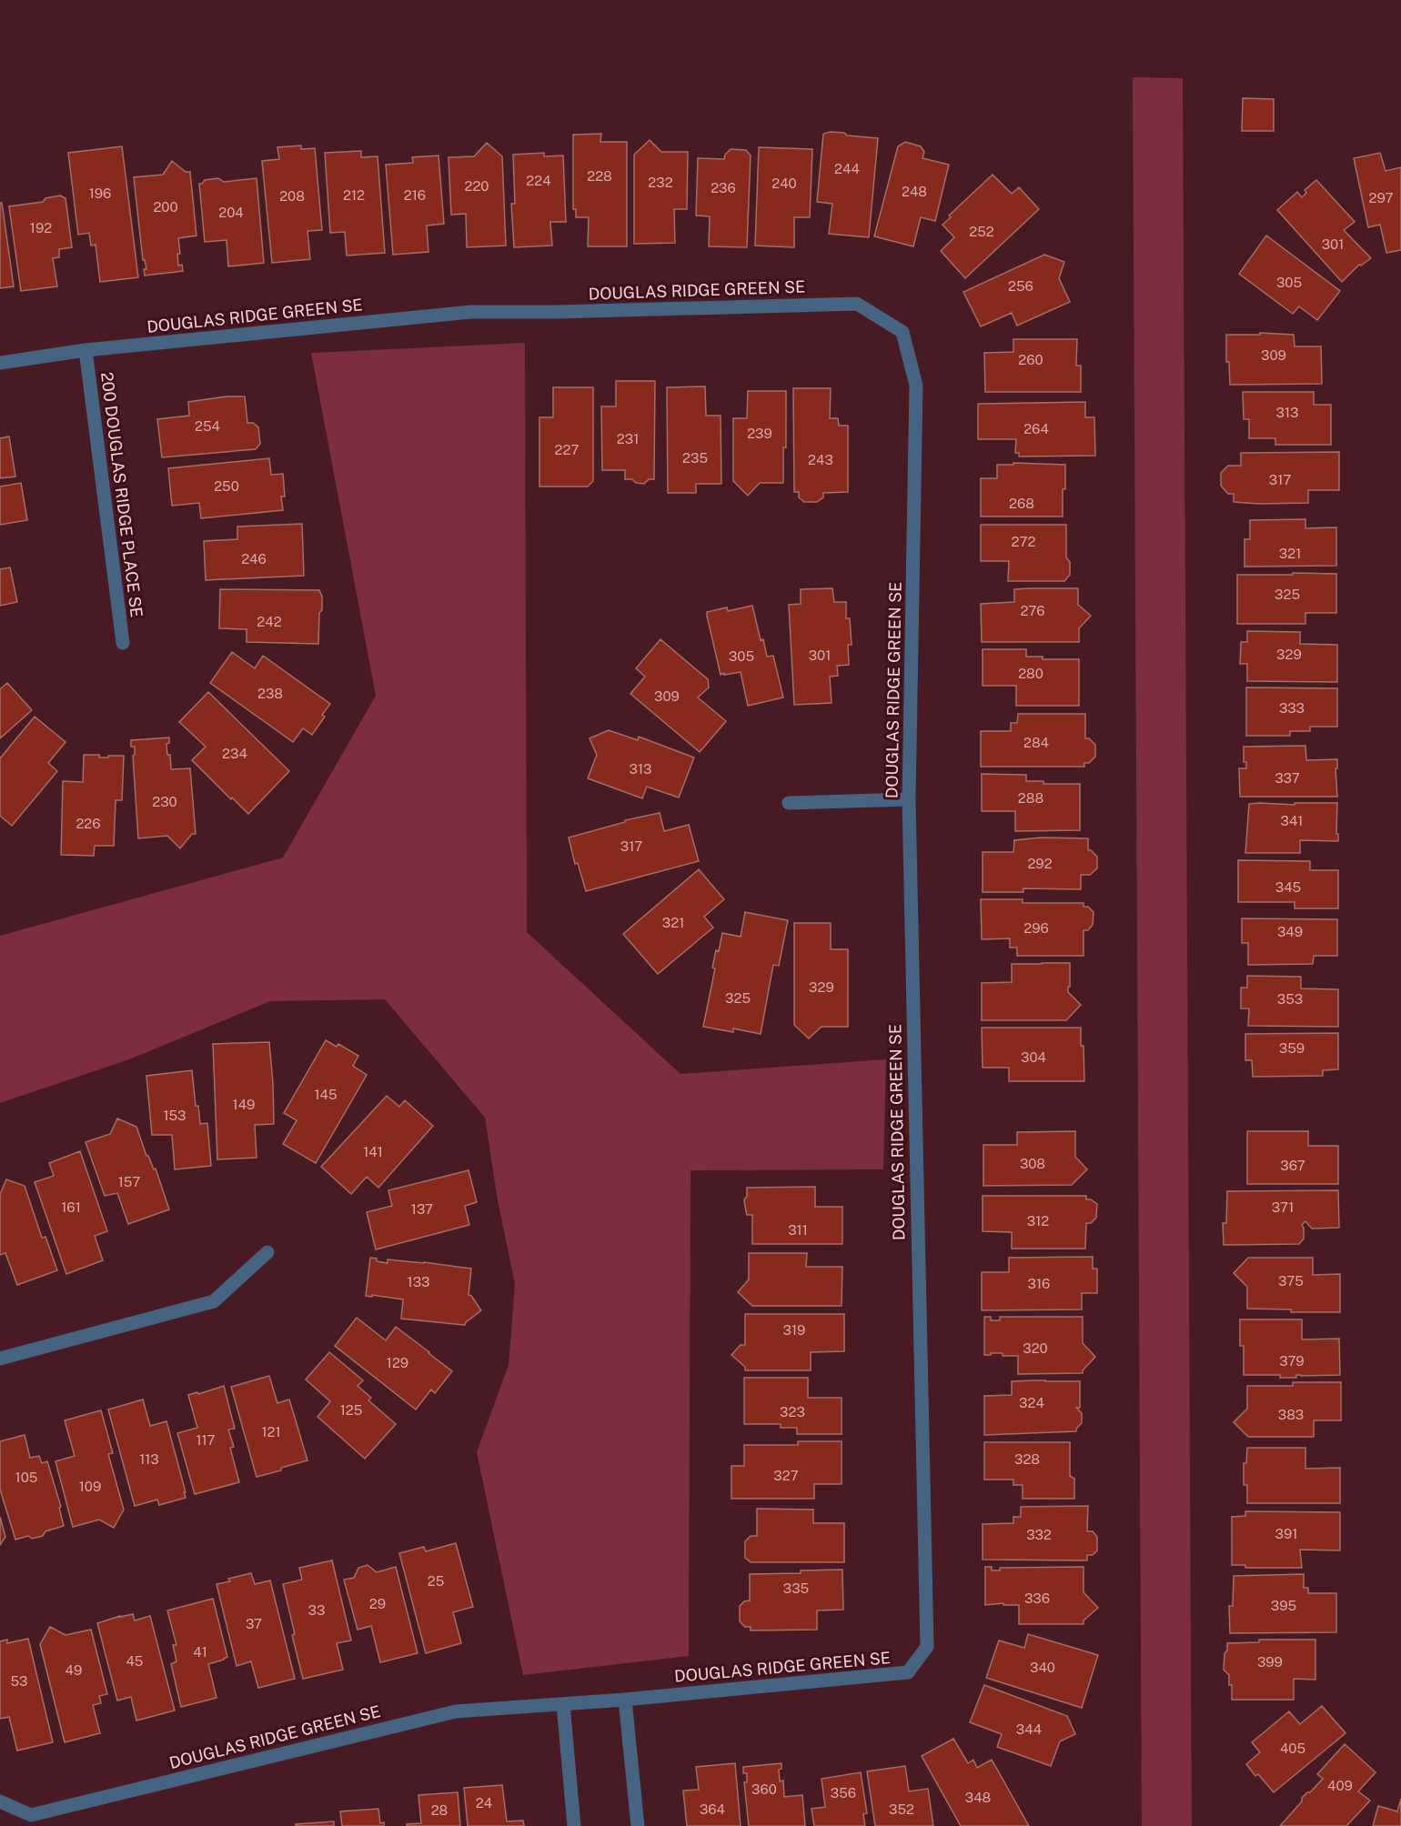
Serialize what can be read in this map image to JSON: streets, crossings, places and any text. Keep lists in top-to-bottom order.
{
  "streets": {
    "street": ["DOUGLAS RIDGE GREEN SE", "200 DOUGLAS RIDGE PLACE SE"]
  },
  "crossings": [
    ["DOUGLAS RIDGE GREEN SE", "200 DOUGLAS RIDGE PLACE SE"]
  ],
  "house_numbers": [
    "244",
    "228",
    "224",
    "232",
    "240",
    "220",
    "236",
    "248",
    "196",
    "212",
    "216",
    "208",
    "297",
    "200",
    "204",
    "192",
    "252",
    "301",
    "305",
    "256",
    "309",
    "260",
    "313",
    "254",
    "264",
    "239",
    "231",
    "227",
    "235",
    "243",
    "317",
    "250",
    "268",
    "272",
    "321",
    "246",
    "325",
    "276",
    "242",
    "329",
    "301",
    "305",
    "280",
    "238",
    "309",
    "333",
    "284",
    "234",
    "313",
    "337",
    "288",
    "230",
    "341",
    "226",
    "317",
    "292",
    "345",
    "321",
    "296",
    "349",
    "329",
    "325",
    "353",
    "359",
    "304",
    "145",
    "149",
    "153",
    "141",
    "308",
    "367",
    "157",
    "161",
    "371",
    "137",
    "312",
    "311",
    "375",
    "133",
    "316",
    "319",
    "320",
    "379",
    "129",
    "324",
    "125",
    "323",
    "383",
    "121",
    "117",
    "113",
    "328",
    "327",
    "105",
    "109",
    "391",
    "332",
    "25",
    "335",
    "336",
    "29",
    "395",
    "33",
    "37",
    "41",
    "45",
    "399",
    "340",
    "49",
    "53",
    "344",
    "405",
    "409",
    "360",
    "356",
    "348",
    "24",
    "364",
    "352",
    "28"
  ]
}
